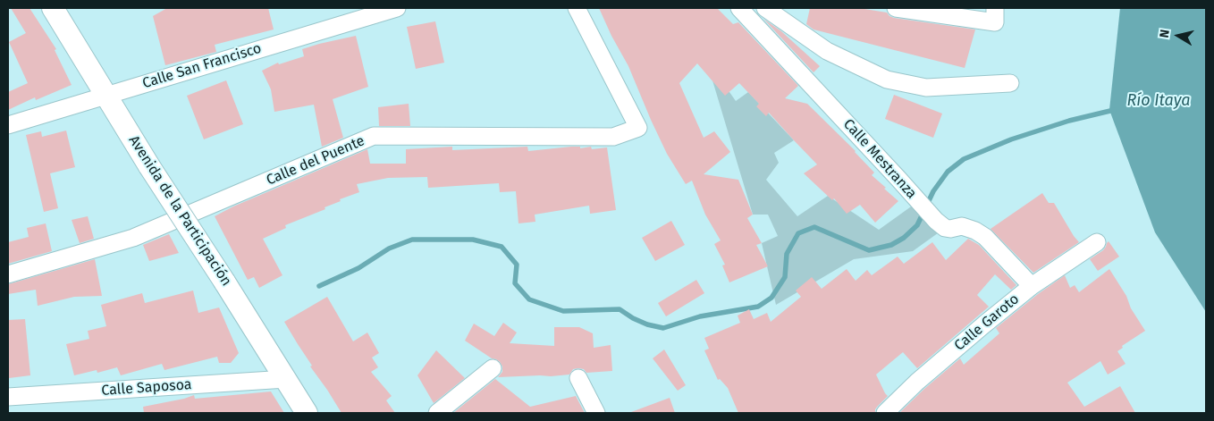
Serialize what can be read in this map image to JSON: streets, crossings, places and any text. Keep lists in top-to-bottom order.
{
  "streets": {
    "main road": ["Avenida de la Participación"],
    "street": [
      "Calle San Francisco",
      "Calle Mestranza",
      "Calle del Puente",
      "Calle Garoto",
      "Calle Saposoa"
    ]
  },
  "crossings": [
    ["Calle San Francisco", "Avenida de la Participación"],
    ["Calle Mestranza", "Calle Garoto"],
    ["Avenida de la Participación", "Calle Saposoa"]
  ],
  "water": ["Río Itaya"],
  "north": "left"
}
